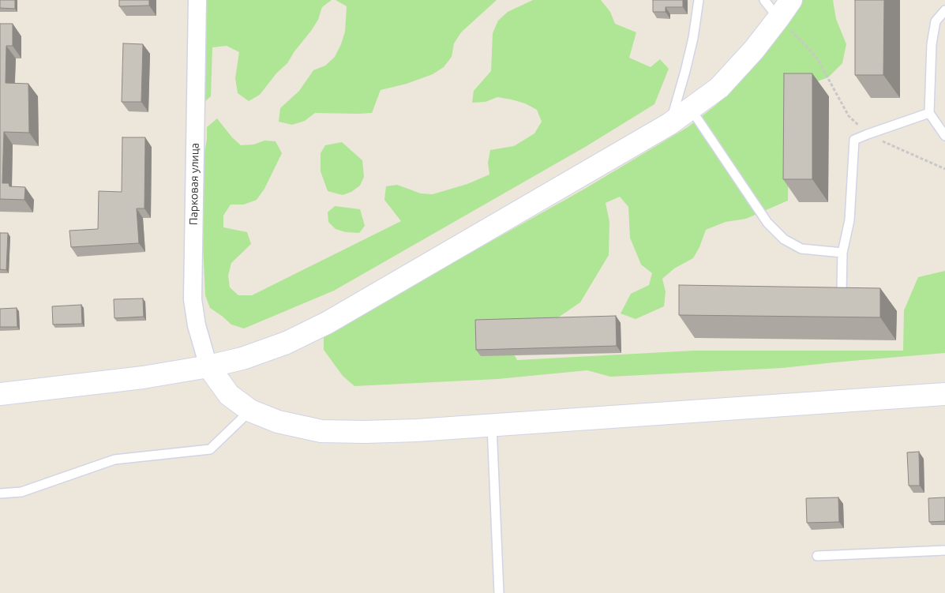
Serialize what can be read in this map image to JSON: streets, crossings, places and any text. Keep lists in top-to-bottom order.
{
  "streets": {
    "street": ["Парковая улица"]
  }
}
